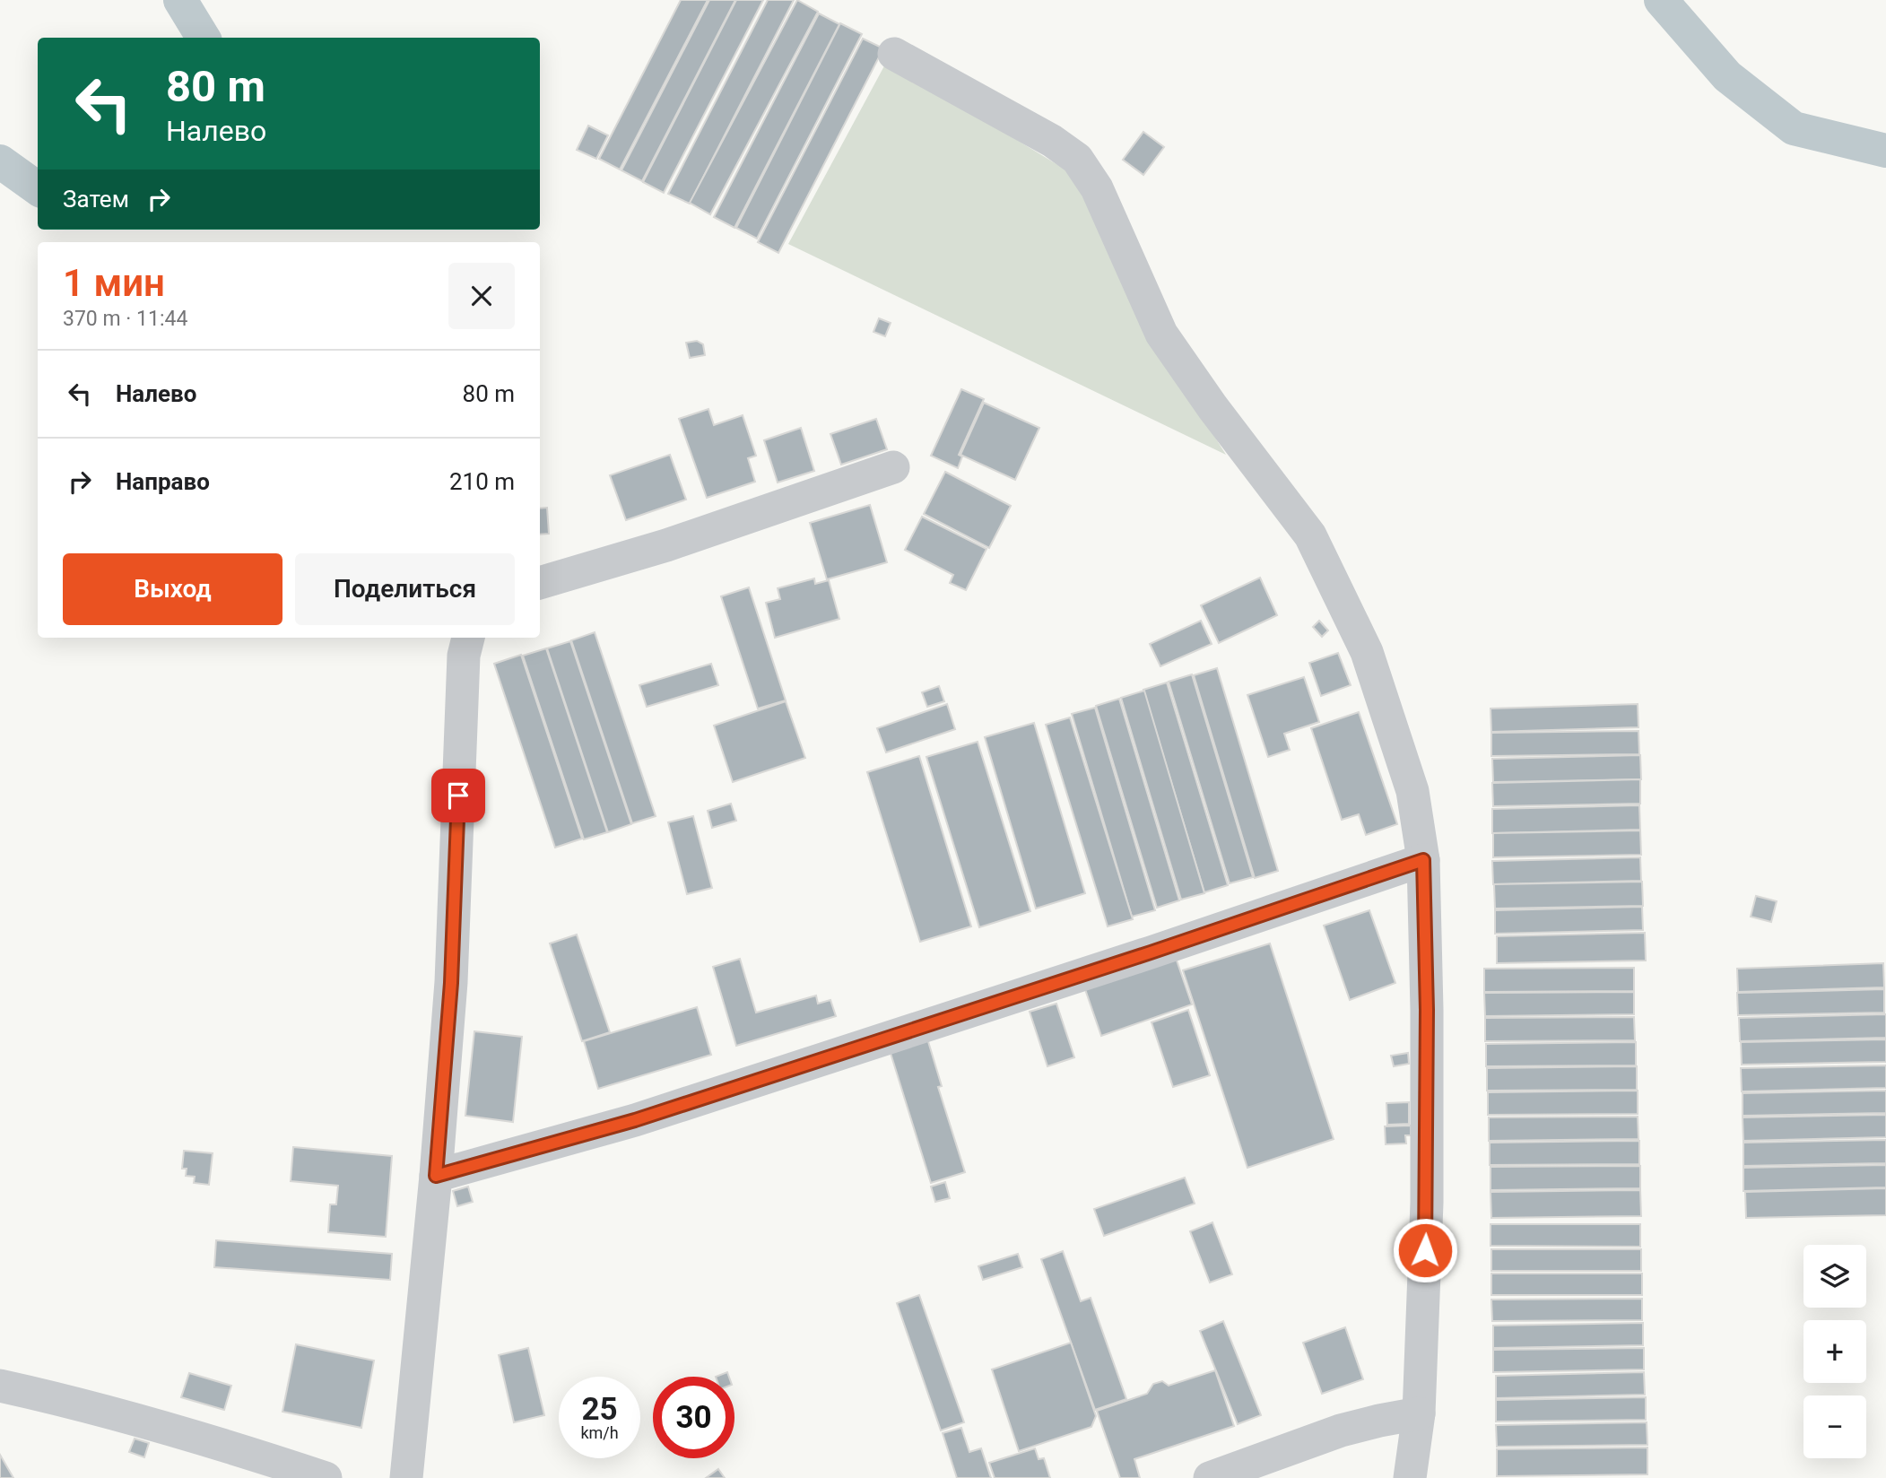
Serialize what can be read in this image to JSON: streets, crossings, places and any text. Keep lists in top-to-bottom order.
{
  "page": {
    "turn": ["80 m", "Налево"],
    "then": "Затем",
    "heading": ["1 мин", "370 m · 11:44"],
    "list": [
      {
        "name": "Налево",
        "value": "80 m"
      },
      {
        "name": "Направо",
        "value": "210 m"
      }
    ],
    "buttons": ["Выход", "Поделиться"],
    "map_buttons": ["+", "−"],
    "speed": "25 km/h",
    "limit": "30"
  }
}
